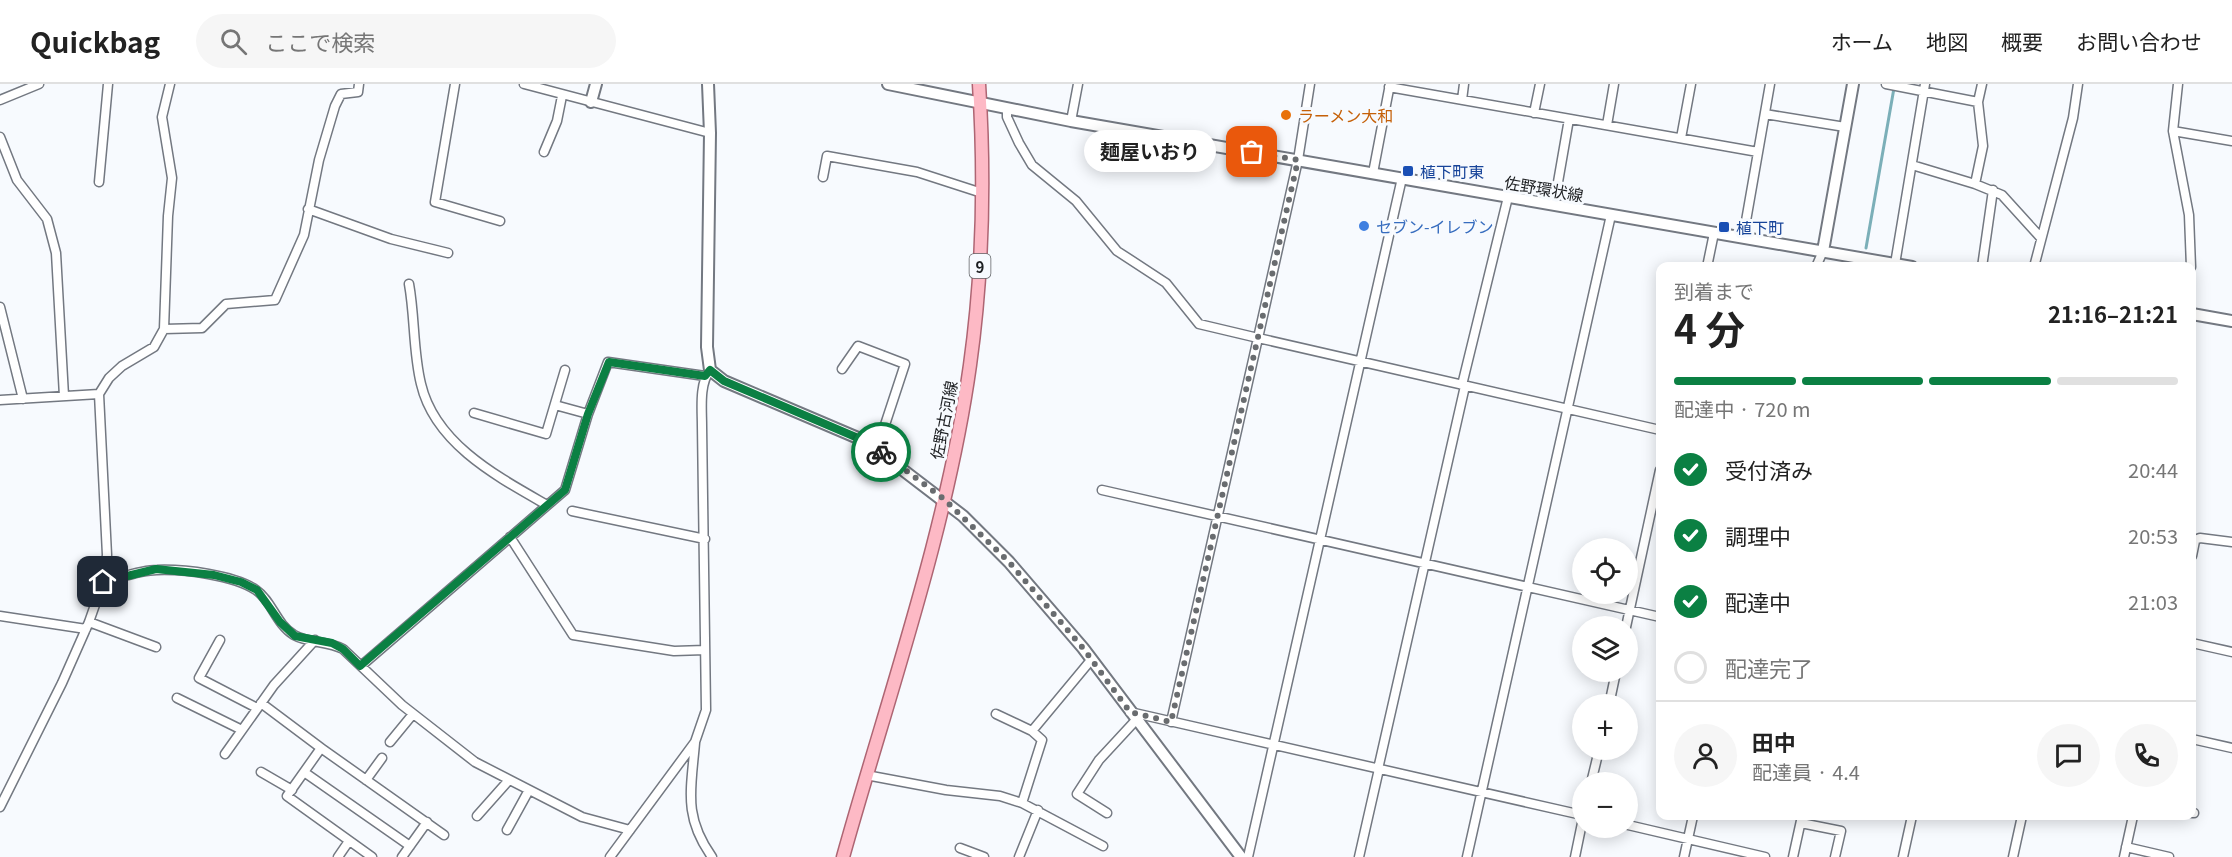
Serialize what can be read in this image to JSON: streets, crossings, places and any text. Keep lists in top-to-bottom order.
{
  "streets": {
    "main road": ["9", "佐野古河線"],
    "street": ["佐野環状線"]
  },
  "crossings": [
    ["佐野環状線", "佐野古河線"]
  ],
  "places": {
    "other": ["ラーメン大和", "麺屋いおり", "セブン-イレブン"],
    "transit": ["植下町東", "植下町"]
  },
  "page": {
    "header": "Quickbag",
    "search": "ここで検索",
    "nav": [
      "ホーム",
      "地図",
      "概要",
      "お問い合わせ"
    ],
    "bubble": "麺屋いおり",
    "heading": ["4 分", "到着まで", "21:16–21:21"],
    "panel": ["田中", "配達員 · 4.4"],
    "bar": "配達中 · 720 m",
    "list": [
      ["受付済み", "20:44"],
      ["調理中", "20:53"],
      ["配達中", "21:03"],
      "配達完了"
    ],
    "map_buttons": ["+", "−"]
  }
}
